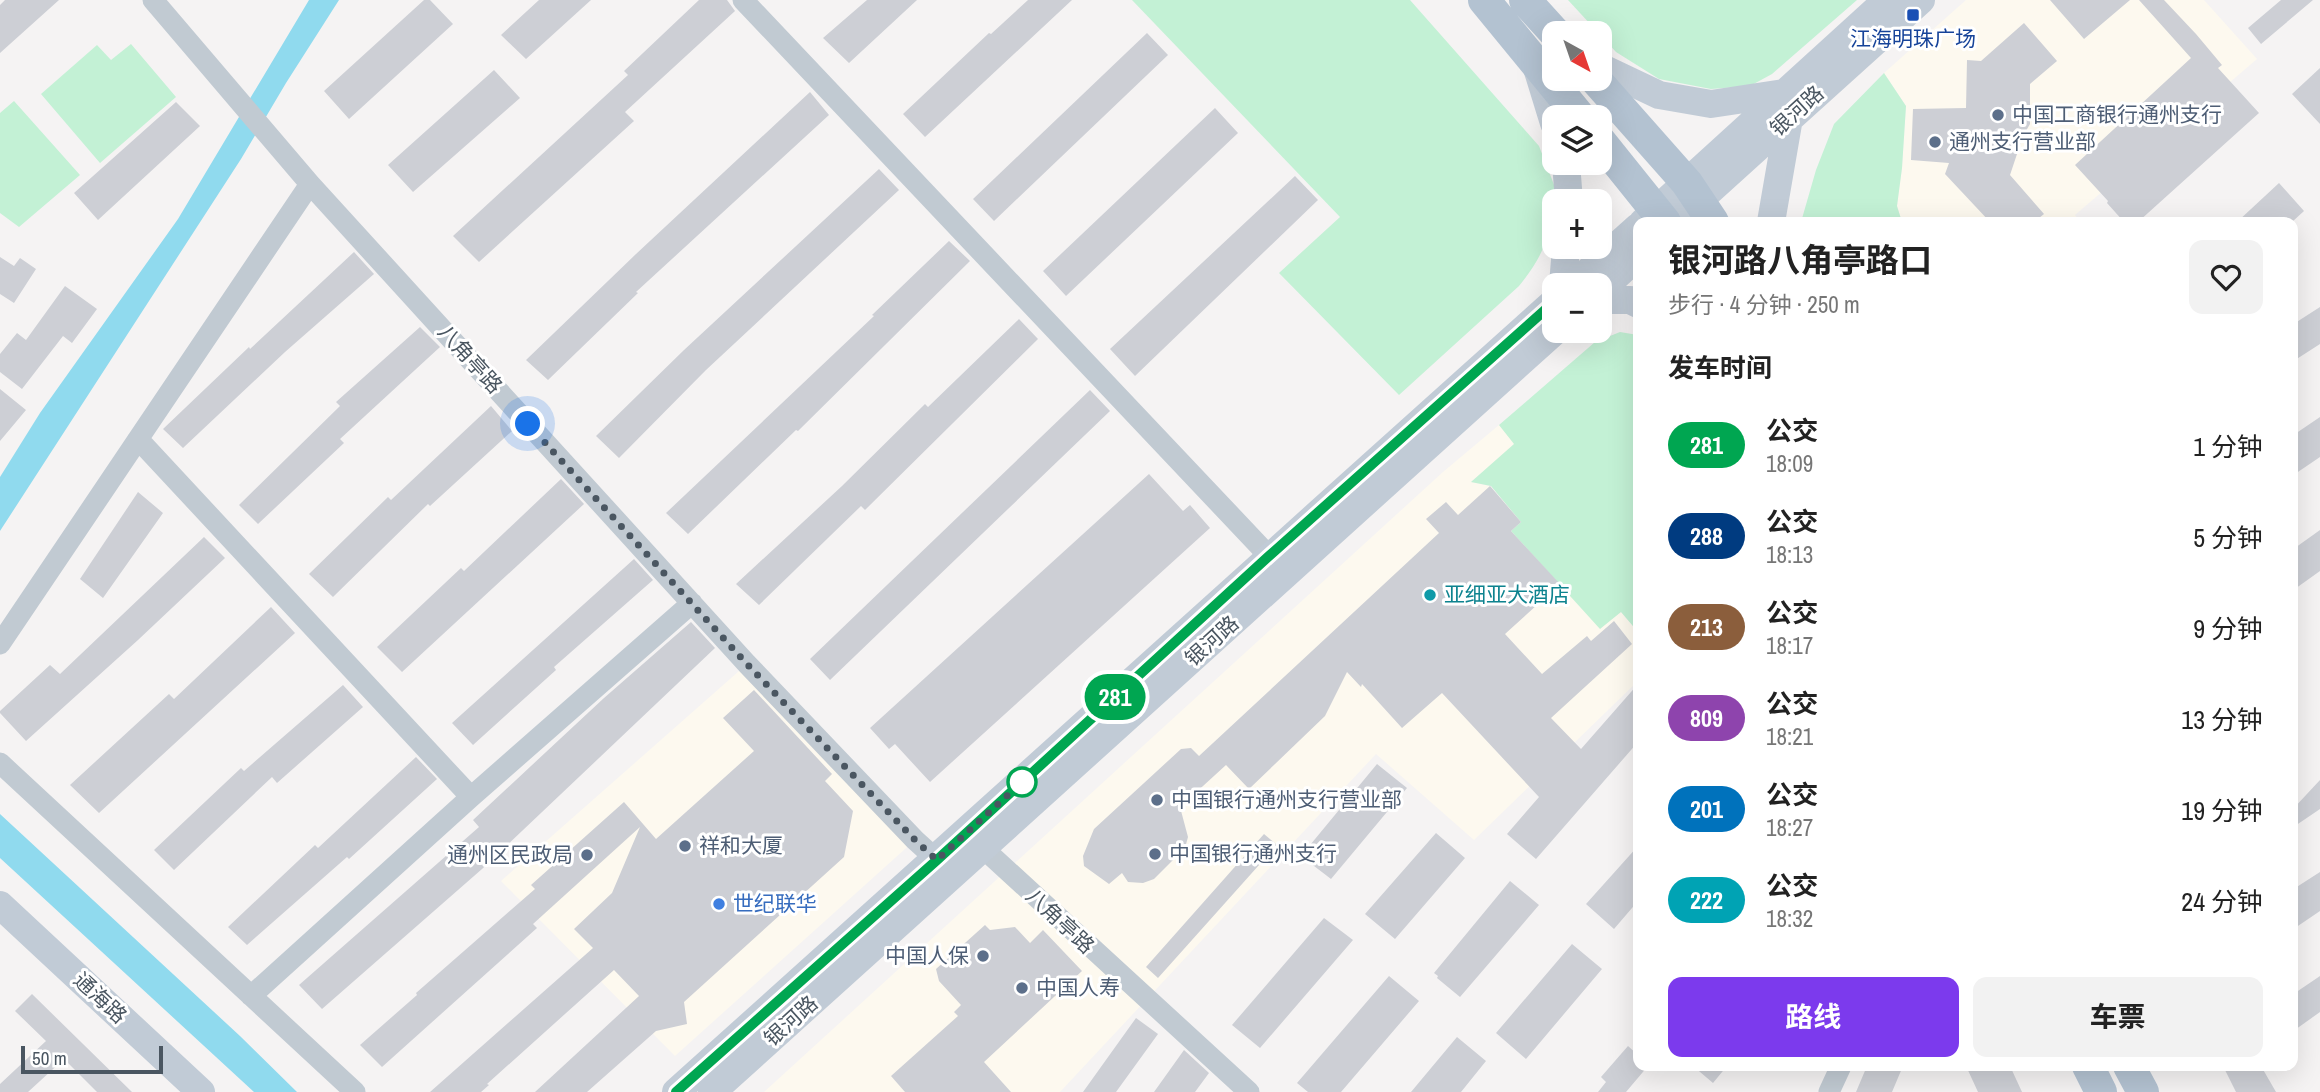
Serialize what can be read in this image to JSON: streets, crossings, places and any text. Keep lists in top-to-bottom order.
{
  "streets": {
    "main road": ["银河路", "通海路"],
    "street": ["八角亭路"]
  },
  "crossings": [
    ["银河路", "八角亭路"]
  ],
  "places": {
    "transit": ["江海明珠广场"],
    "other": [
      "中国工商银行通州支行",
      "通州支行营业部",
      "亚细亚大酒店",
      "中国银行通州支行营业部",
      "祥和大厦",
      "中国银行通州支行",
      "通州区民政局",
      "世纪联华",
      "中国人保",
      "中国人寿"
    ]
  },
  "lines": ["bus line 281"],
  "scale_bar": "50 m",
  "north": "bottom right",
  "page": {
    "on_map": "281",
    "map_buttons": ["+", "−"],
    "heading": [
      ["银河路八角亭路口", "步行 · 4 分钟 · 250 m"],
      "发车时间"
    ],
    "list": [
      {
        "mark": "281",
        "name": "公交",
        "note": "18:09",
        "value": "1 分钟"
      },
      {
        "mark": "288",
        "name": "公交",
        "note": "18:13",
        "value": "5 分钟"
      },
      {
        "mark": "213",
        "name": "公交",
        "note": "18:17",
        "value": "9 分钟"
      },
      {
        "mark": "809",
        "name": "公交",
        "note": "18:21",
        "value": "13 分钟"
      },
      {
        "mark": "201",
        "name": "公交",
        "note": "18:27",
        "value": "19 分钟"
      },
      {
        "mark": "222",
        "name": "公交",
        "note": "18:32",
        "value": "24 分钟"
      }
    ],
    "buttons": ["路线", "车票"],
    "scale": "50 m"
  }
}
